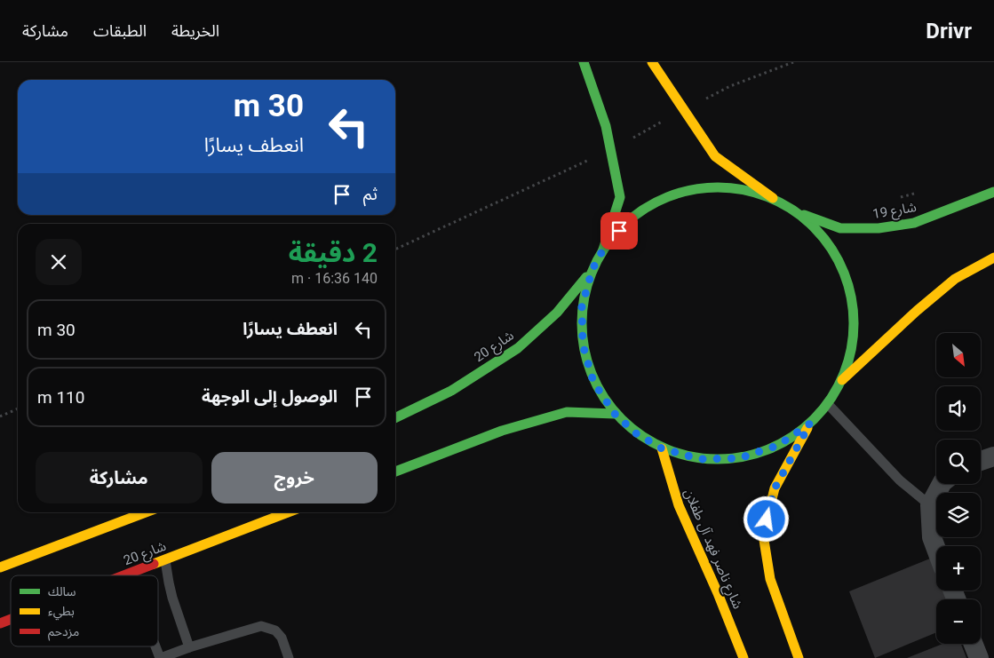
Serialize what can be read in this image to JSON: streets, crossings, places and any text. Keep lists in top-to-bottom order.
{
  "streets": {
    "main road": ["شارع 19", "شارع 20", "شارع ناصر فهد آل طفلان"]
  },
  "legend": ["سالك", "بطيء", "مزدحم"],
  "north": "bottom right",
  "page": {
    "header": "Drivr",
    "nav": ["الخريطة", "الطبقات", "مشاركة"],
    "turn": ["30 m", "انعطف يسارًا"],
    "then": "ثم",
    "heading": ["2 دقيقة", "140 m · 16:36"],
    "list": [
      {
        "name": "انعطف يسارًا",
        "value": "30 m"
      },
      {
        "name": "الوصول إلى الوجهة",
        "value": "110 m"
      }
    ],
    "map_buttons": ["+", "−"],
    "buttons": ["خروج", "مشاركة"]
  }
}
